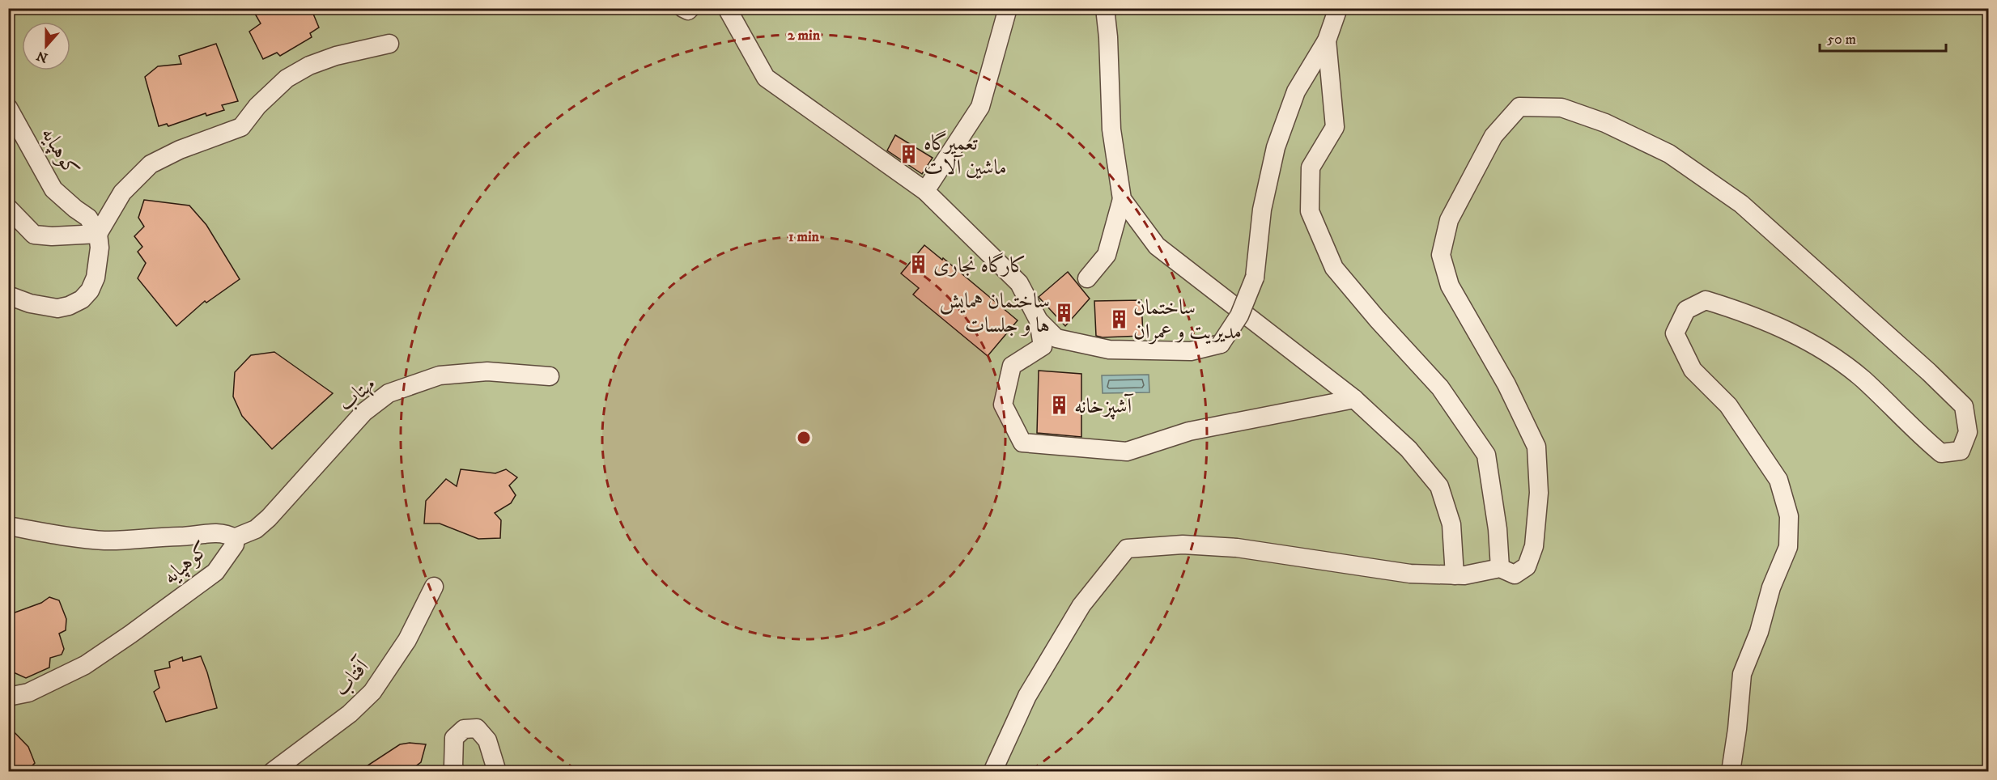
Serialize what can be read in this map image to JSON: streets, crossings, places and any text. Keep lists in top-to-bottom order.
{
  "streets": {
    "street": ["کوهپایه", "مهتاب", "آفتاب"]
  },
  "crossings": [
    ["کوهپایه", "مهتاب"]
  ],
  "places": {
    "building": [
      "تعمیرگاه ماشین آلات",
      "کارگاه نجاری",
      "ساختمان همایش ها و جلسات",
      "ساختمان مدیریت و عمران",
      "آشپزخانه"
    ]
  },
  "scale_bar": "50 m",
  "north": "bottom",
  "rings": ["2 min", "1 min"]
}
